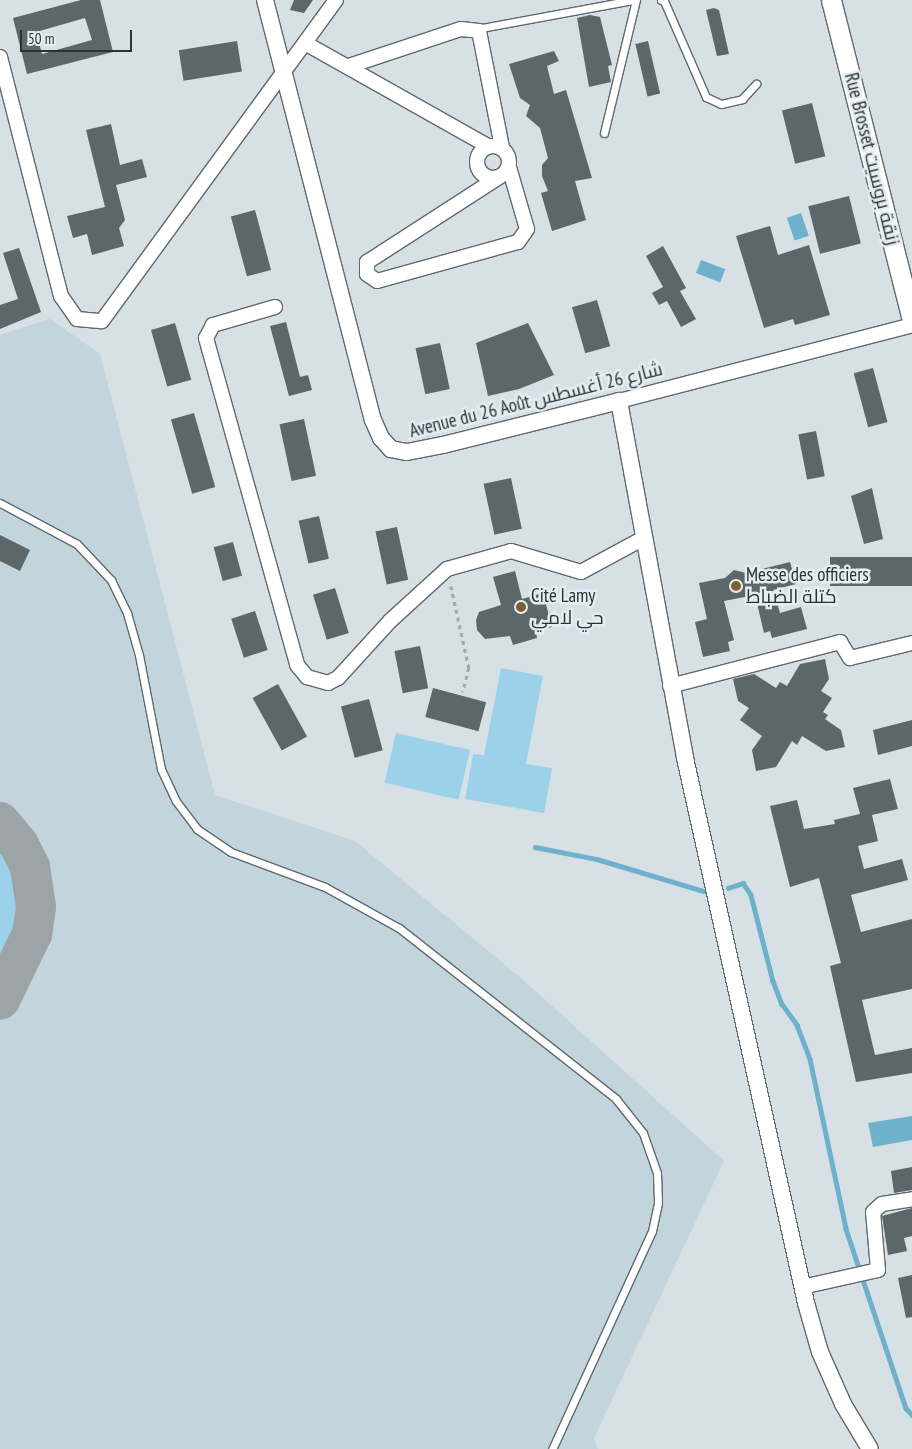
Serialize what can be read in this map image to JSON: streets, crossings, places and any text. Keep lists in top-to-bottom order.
{
  "streets": {
    "main road": ["Rue Brosset زنقة بروسيت"],
    "street": ["Avenue du 26 Août شارع 26 أغسطس"]
  },
  "places": ["Messe des officiers كتلة الضباط", "Cité Lamy حي لامي"],
  "scale_bar": "50 m"
}
